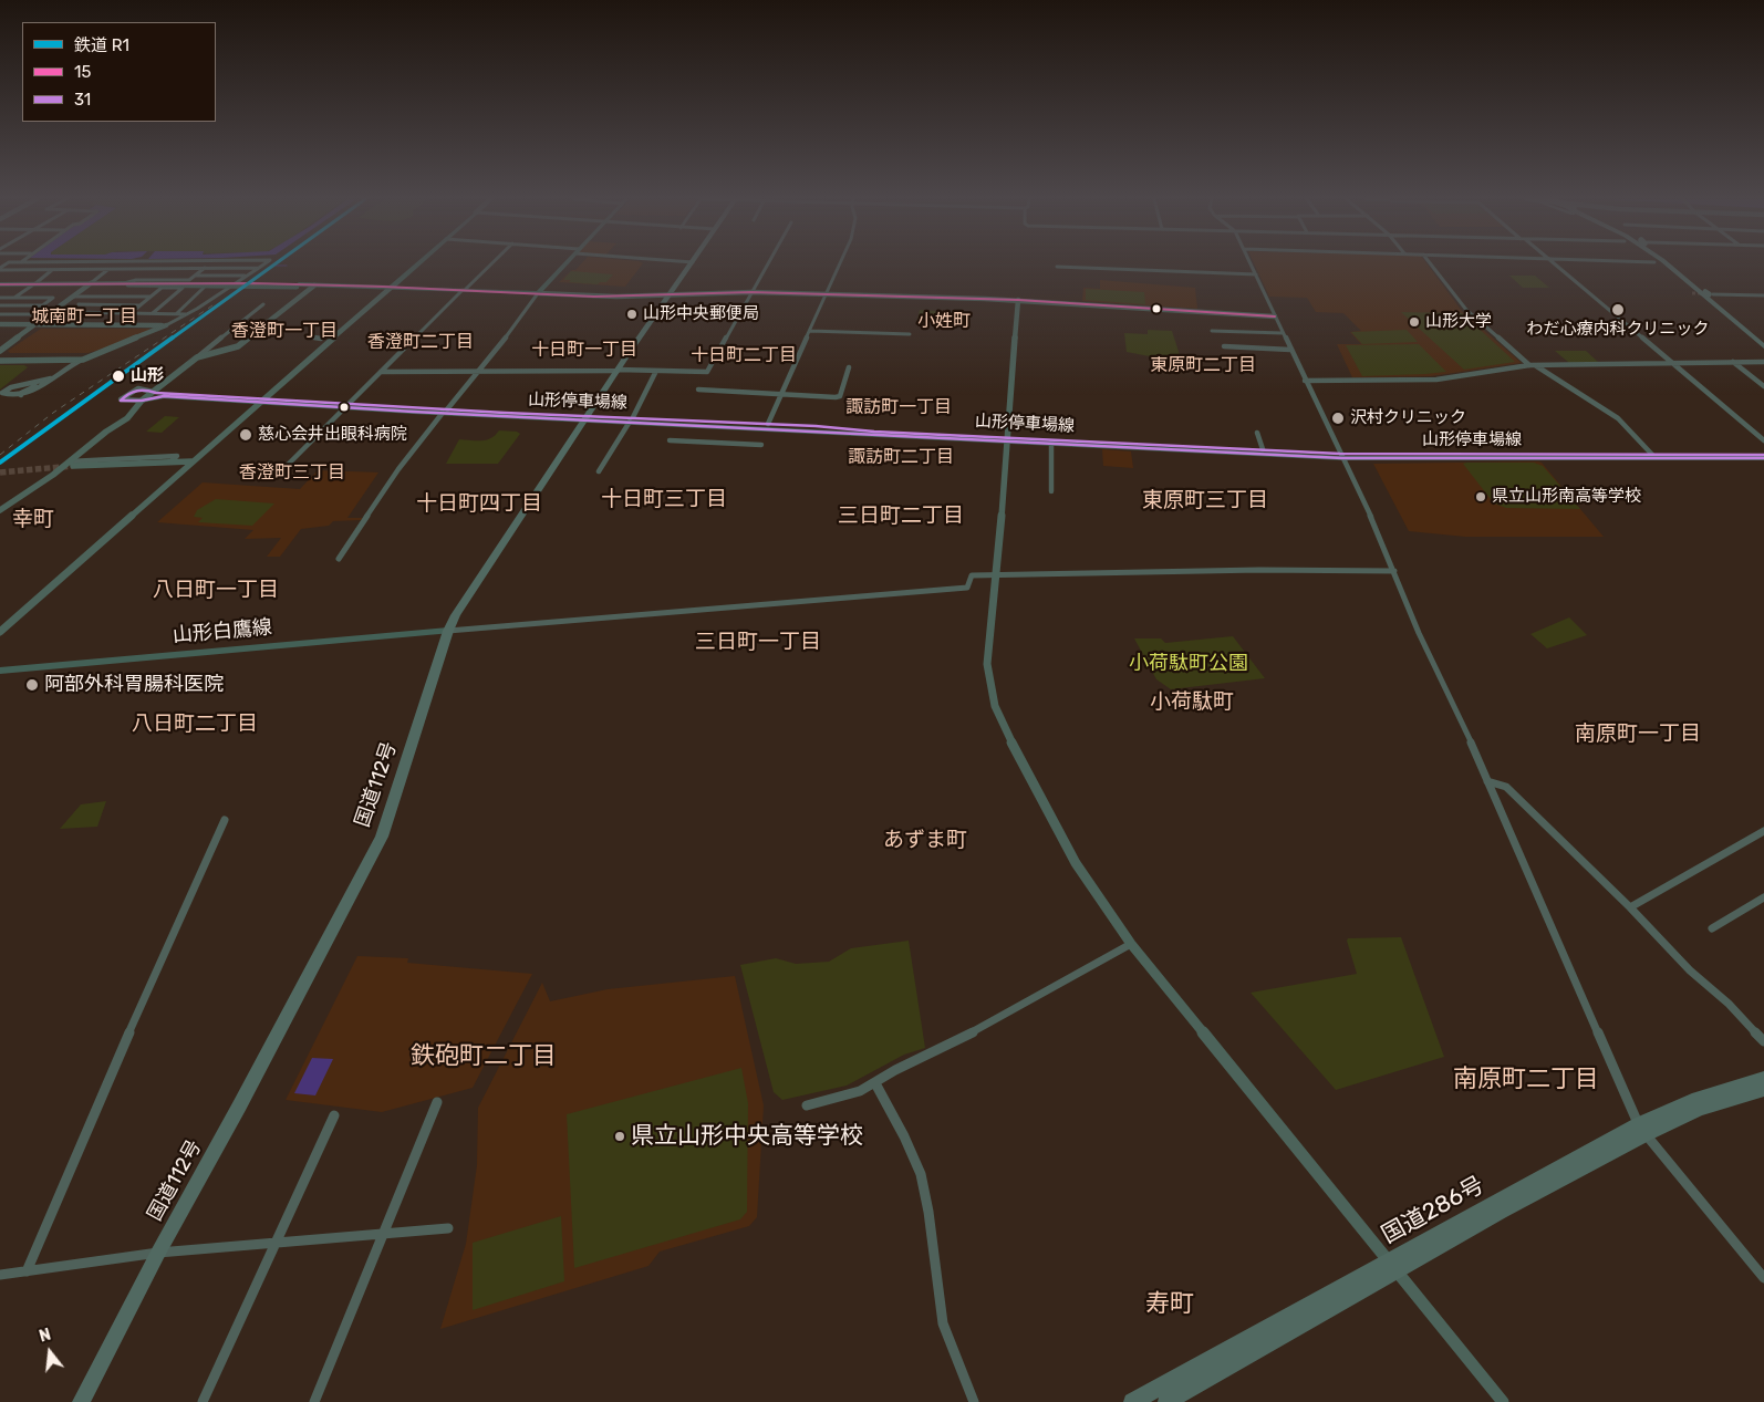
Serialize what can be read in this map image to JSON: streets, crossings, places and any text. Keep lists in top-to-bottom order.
{
  "streets": {
    "highway": ["国道112号", "国道286号"],
    "main road": ["山形停車場線", "山形白鷹線"]
  },
  "crossings": [
    ["山形停車場線", "国道112号"],
    ["山形白鷹線", "国道112号"]
  ],
  "districts": [
    "城南町一丁目",
    "小姓町",
    "香澄町一丁目",
    "香澄町二丁目",
    "十日町一丁目",
    "十日町二丁目",
    "東原町二丁目",
    "諏訪町一丁目",
    "諏訪町二丁目",
    "香澄町三丁目",
    "十日町三丁目",
    "東原町三丁目",
    "十日町四丁目",
    "三日町二丁目",
    "幸町",
    "八日町一丁目",
    "三日町一丁目",
    "小荷駄町",
    "八日町二丁目",
    "南原町一丁目",
    "あずま町",
    "鉄砲町二丁目",
    "南原町二丁目",
    "寿町"
  ],
  "parks": ["小荷駄町公園"],
  "places": [
    "わだ心療内科クリニック",
    "山形中央郵便局",
    "山形大学",
    "山形",
    "沢村クリニック",
    "慈心会井出眼科病院",
    "県立山形南高等学校",
    "阿部外科胃腸科医院",
    "県立山形中央高等学校"
  ],
  "lines": ["rail line R1", "transit line 15", "transit line 31"],
  "legend": ["鉄道 R1", "15", "31"],
  "north": "top"
}
